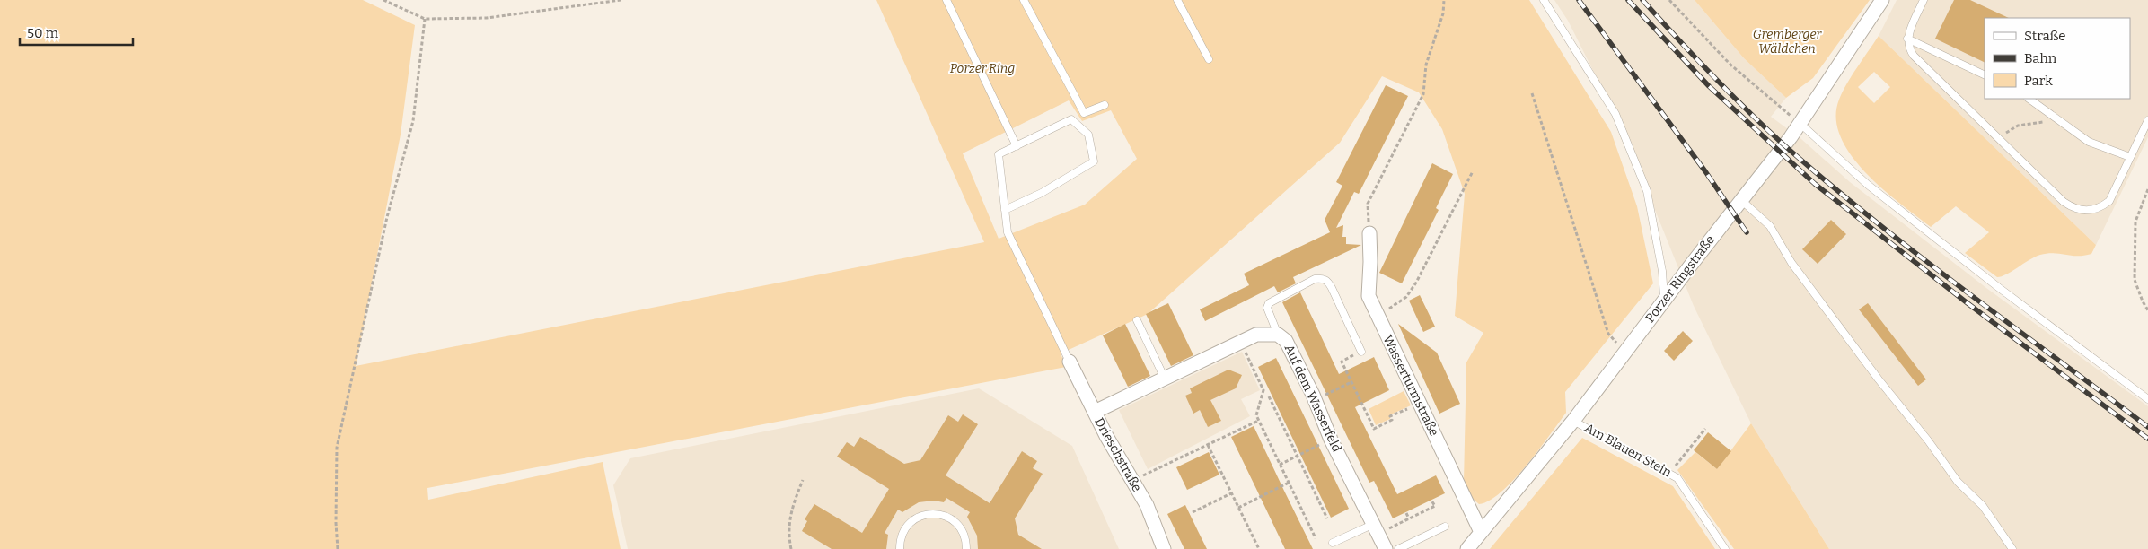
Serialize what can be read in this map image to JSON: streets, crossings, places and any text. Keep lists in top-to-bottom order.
{
  "streets": {
    "street": [
      "Porzer Ringstraße",
      "Wasserturmstraße",
      "Auf dem Wasserfeld",
      "Drieschstraße"
    ],
    "lane": ["Am Blauen Stein"]
  },
  "crossings": [
    ["Porzer Ringstraße", "Wasserturmstraße"],
    ["Porzer Ringstraße", "Am Blauen Stein"],
    ["Auf dem Wasserfeld", "Drieschstraße"]
  ],
  "parks": ["Gremberger Wäldchen", "Porzer Ring"],
  "legend": ["Straße", "Bahn", "Park"],
  "scale_bar": "50 m"
}
